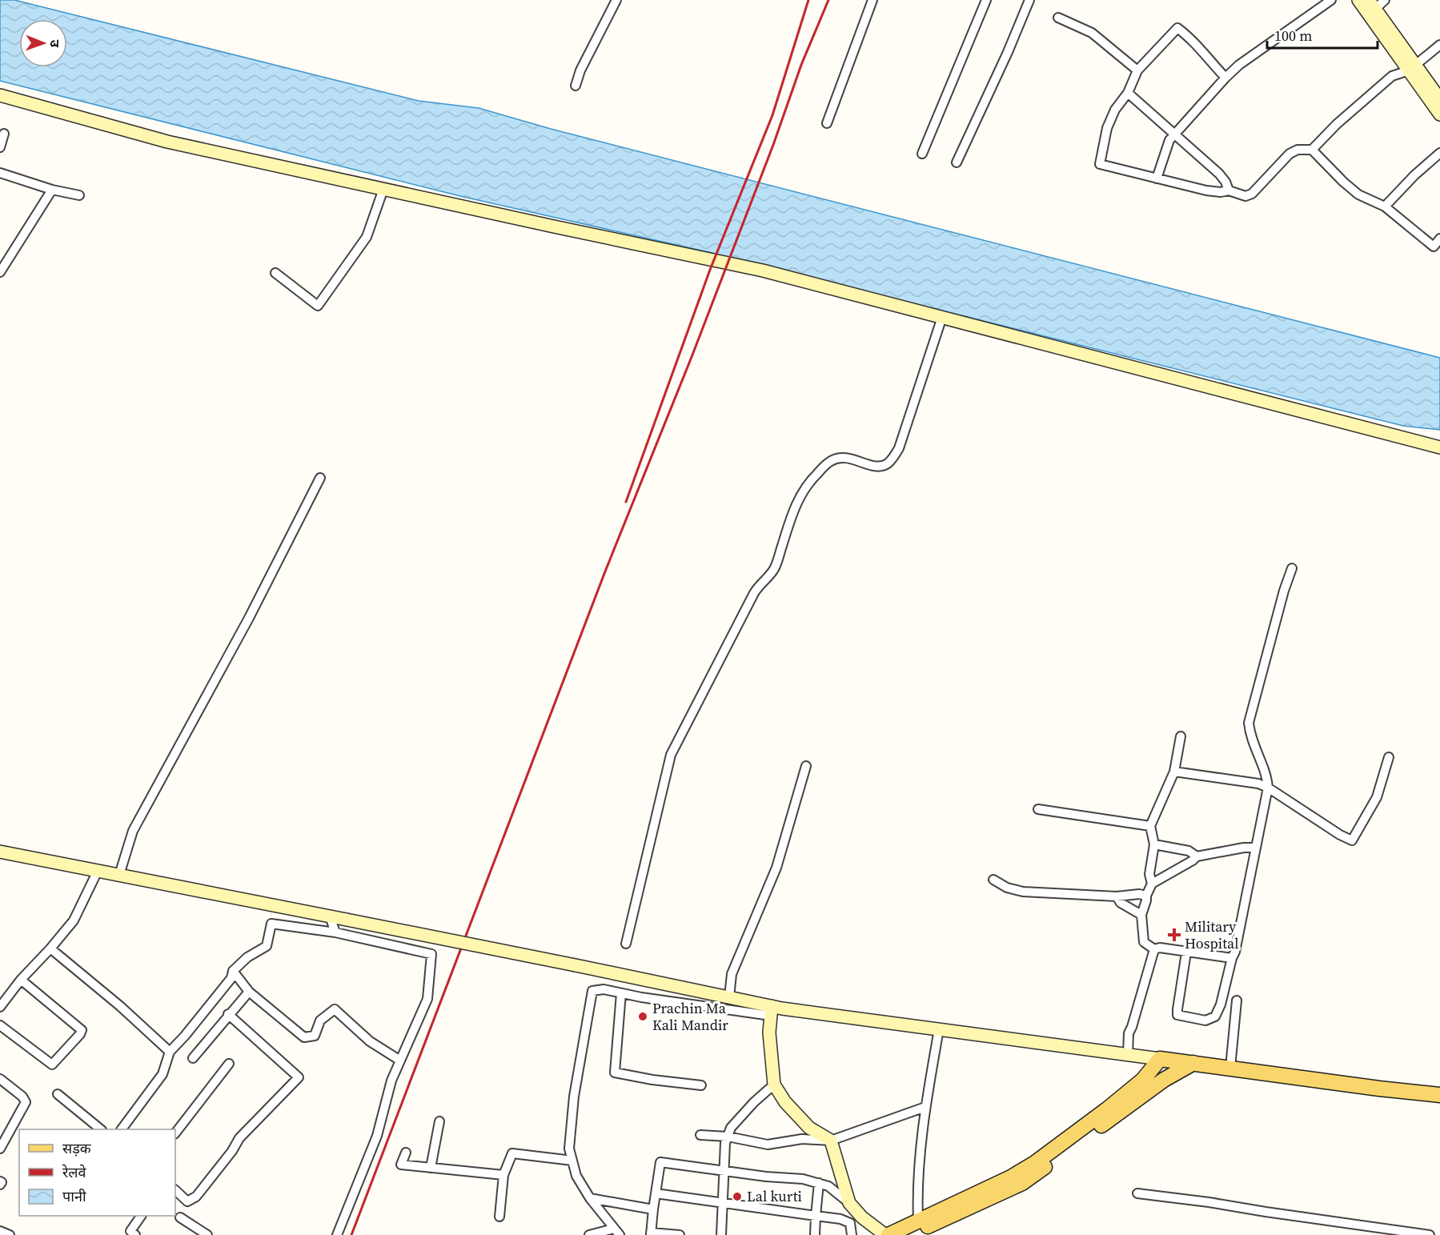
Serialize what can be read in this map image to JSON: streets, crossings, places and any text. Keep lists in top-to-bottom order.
{
  "places": {
    "health": ["Military Hospital"],
    "other": ["Prachin Ma Kali Mandir", "Lal kurti"]
  },
  "legend": ["सड़क", "रेलवे", "पानी"],
  "scale_bar": "100 m",
  "north": "right"
}
